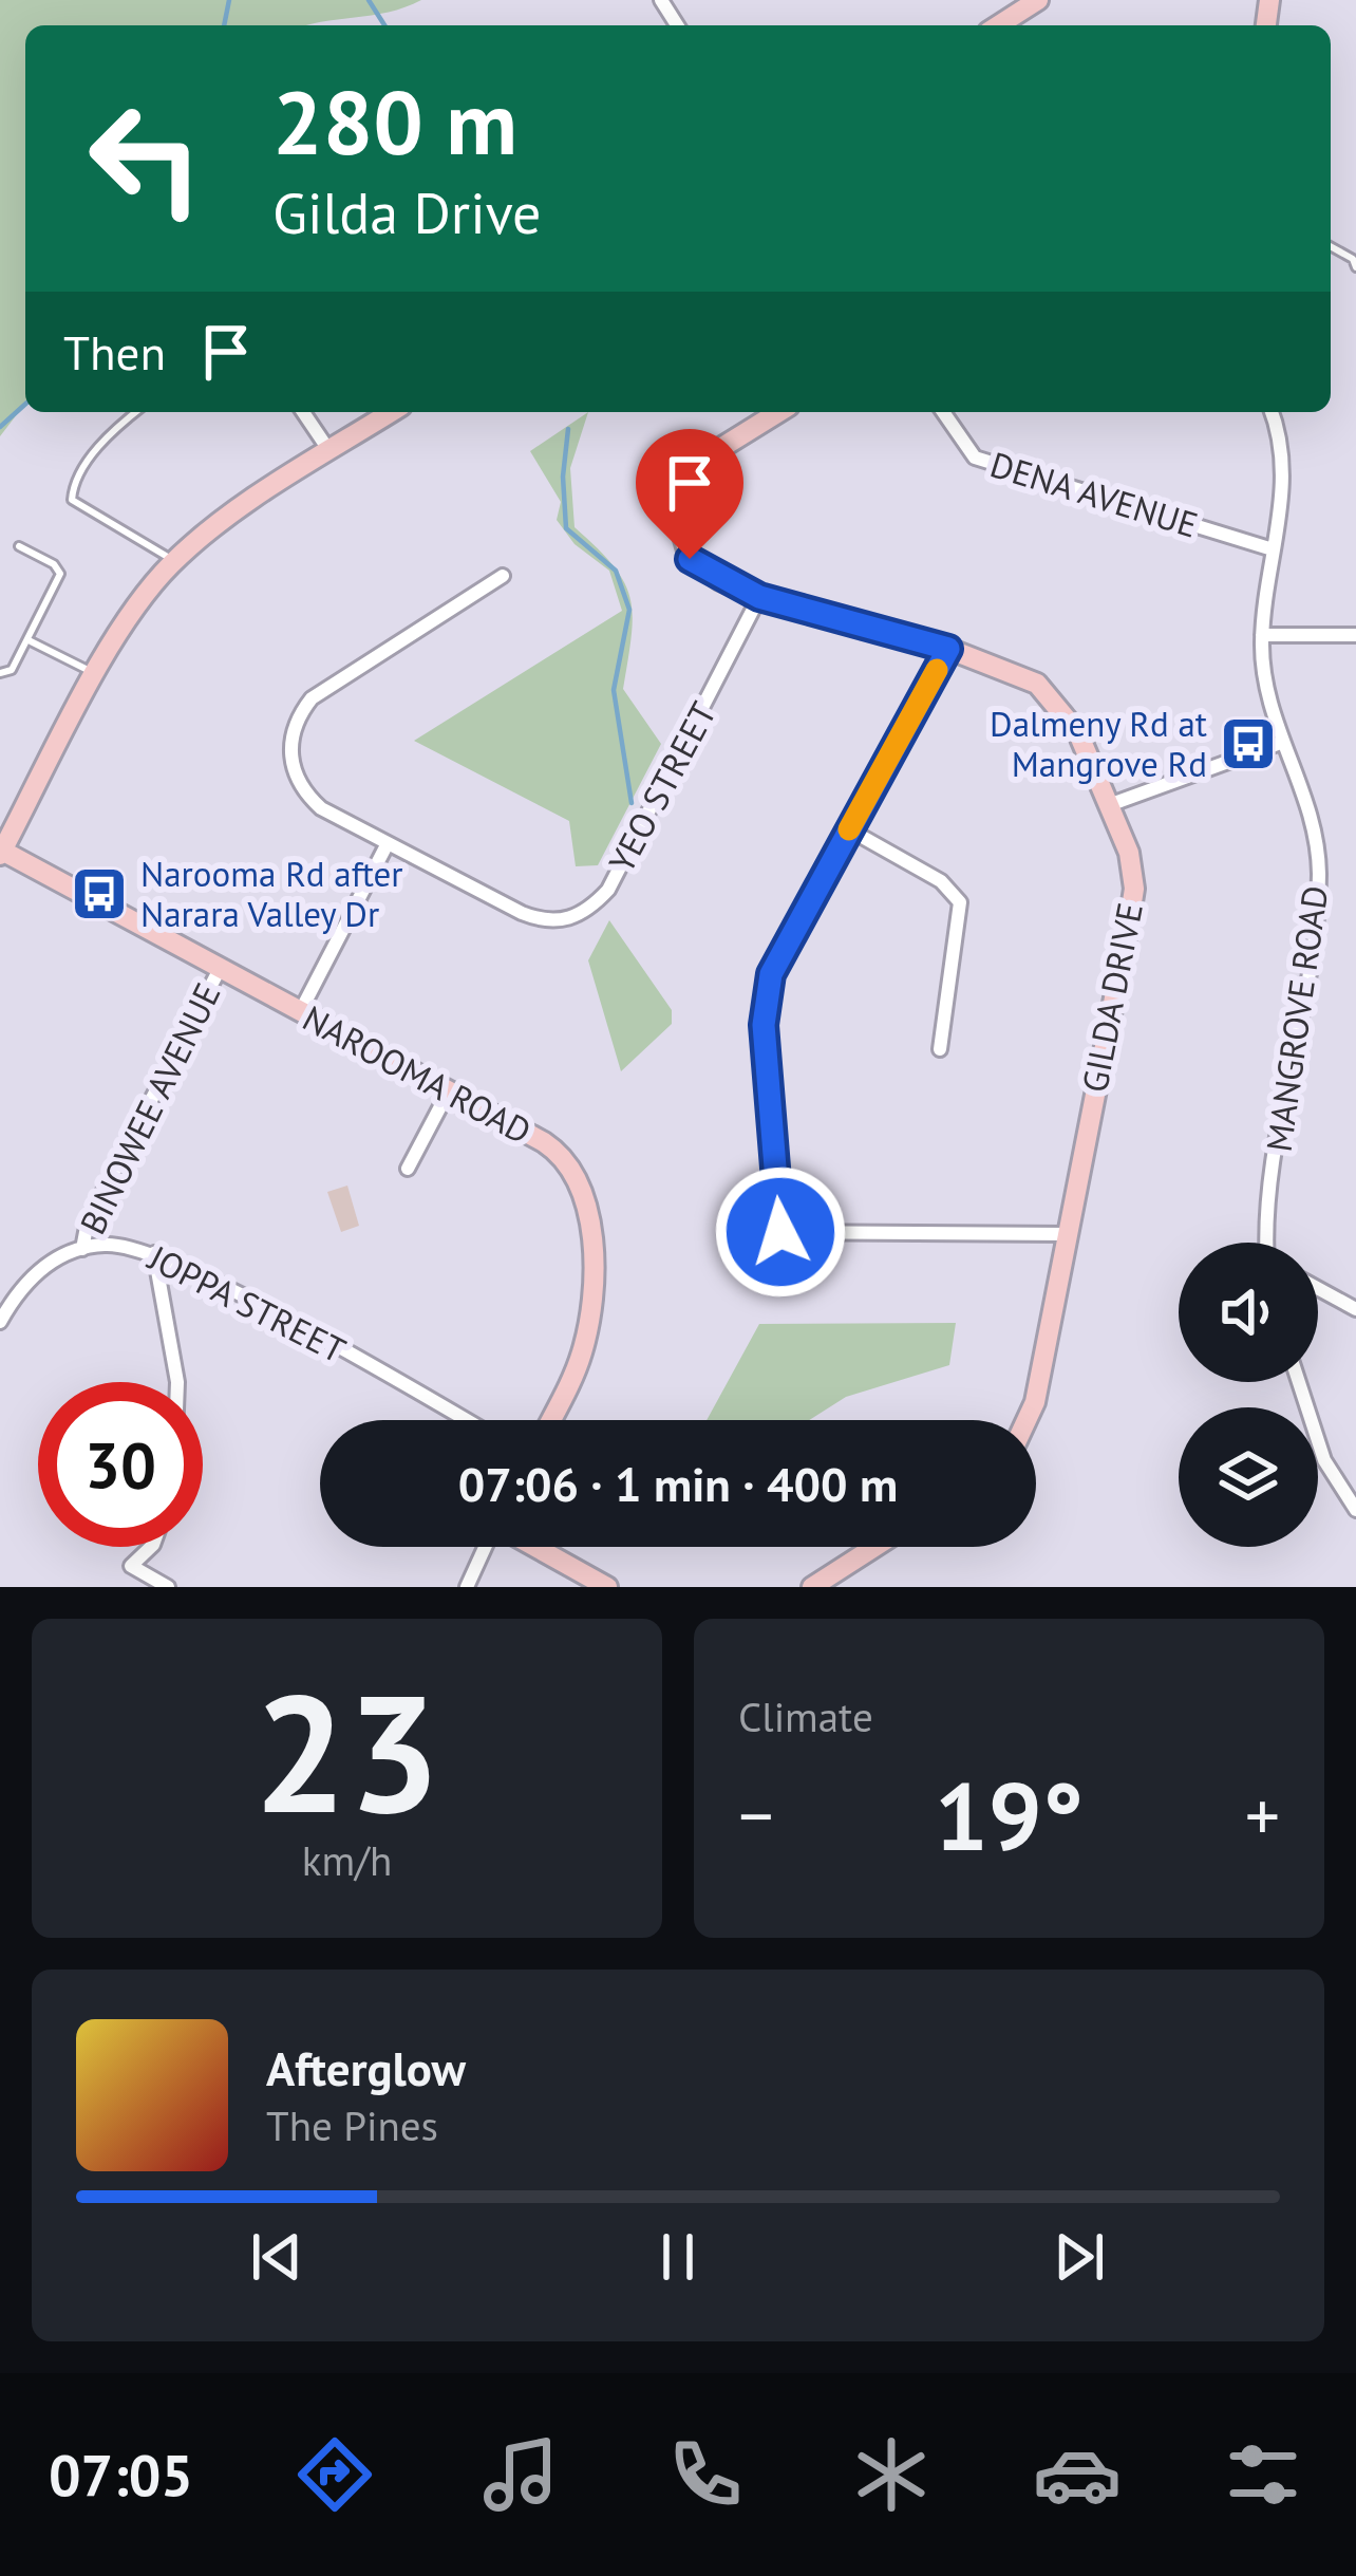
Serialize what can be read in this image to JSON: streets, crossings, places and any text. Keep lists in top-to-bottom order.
{
  "streets": {
    "street": [
      "DENA AVENUE",
      "YEO STREET",
      "GILDA DRIVE",
      "MANGROVE ROAD",
      "NAROOMA ROAD",
      "BINOWEE AVENUE",
      "JOPPA STREET"
    ]
  },
  "crossings": [
    ["DENA AVENUE", "MANGROVE ROAD"],
    ["YEO STREET", "GILDA DRIVE"],
    ["NAROOMA ROAD", "BINOWEE AVENUE"],
    ["BINOWEE AVENUE", "JOPPA STREET"]
  ],
  "places": {
    "bus stop": ["Dalmeny Rd at Mangrove Rd", "Narooma Rd after Narara Valley Dr"]
  },
  "page": {
    "turn": ["280 m", "Gilda Drive"],
    "then": "Then",
    "limit": "30",
    "trip": "07:06 · 1 min · 400 m",
    "tile": [
      ["23", "km/h"],
      "Climate"
    ],
    "heat": ["−", "19°", "+"],
    "song": ["Afterglow", "The Pines"],
    "tabs": "07:05"
  }
}
